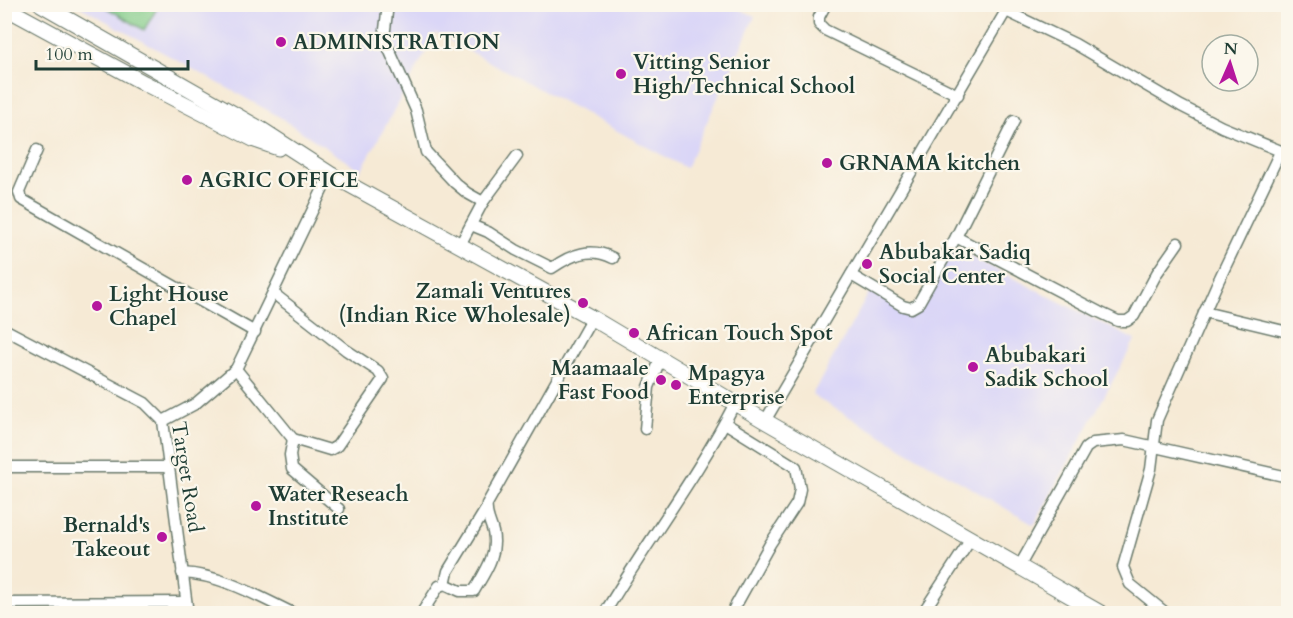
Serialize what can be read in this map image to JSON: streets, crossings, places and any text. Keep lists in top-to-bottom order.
{
  "streets": {
    "street": ["Target Road"]
  },
  "places": [
    "ADMINISTRATION",
    "Vitting Senior High/Technical School",
    "GRNAMA kitchen",
    "AGRIC OFFICE",
    "Abubakar Sadiq Social Center",
    "Zamali Ventures (Indian Rice Wholesale)",
    "Light House Chapel",
    "African Touch Spot",
    "Abubakari Sadik School",
    "Maamaale Fast Food",
    "Mpagya Enterprise",
    "Water Reseach Institute",
    "Bernald's Takeout"
  ],
  "scale_bar": "100 m",
  "north": "top"
}
